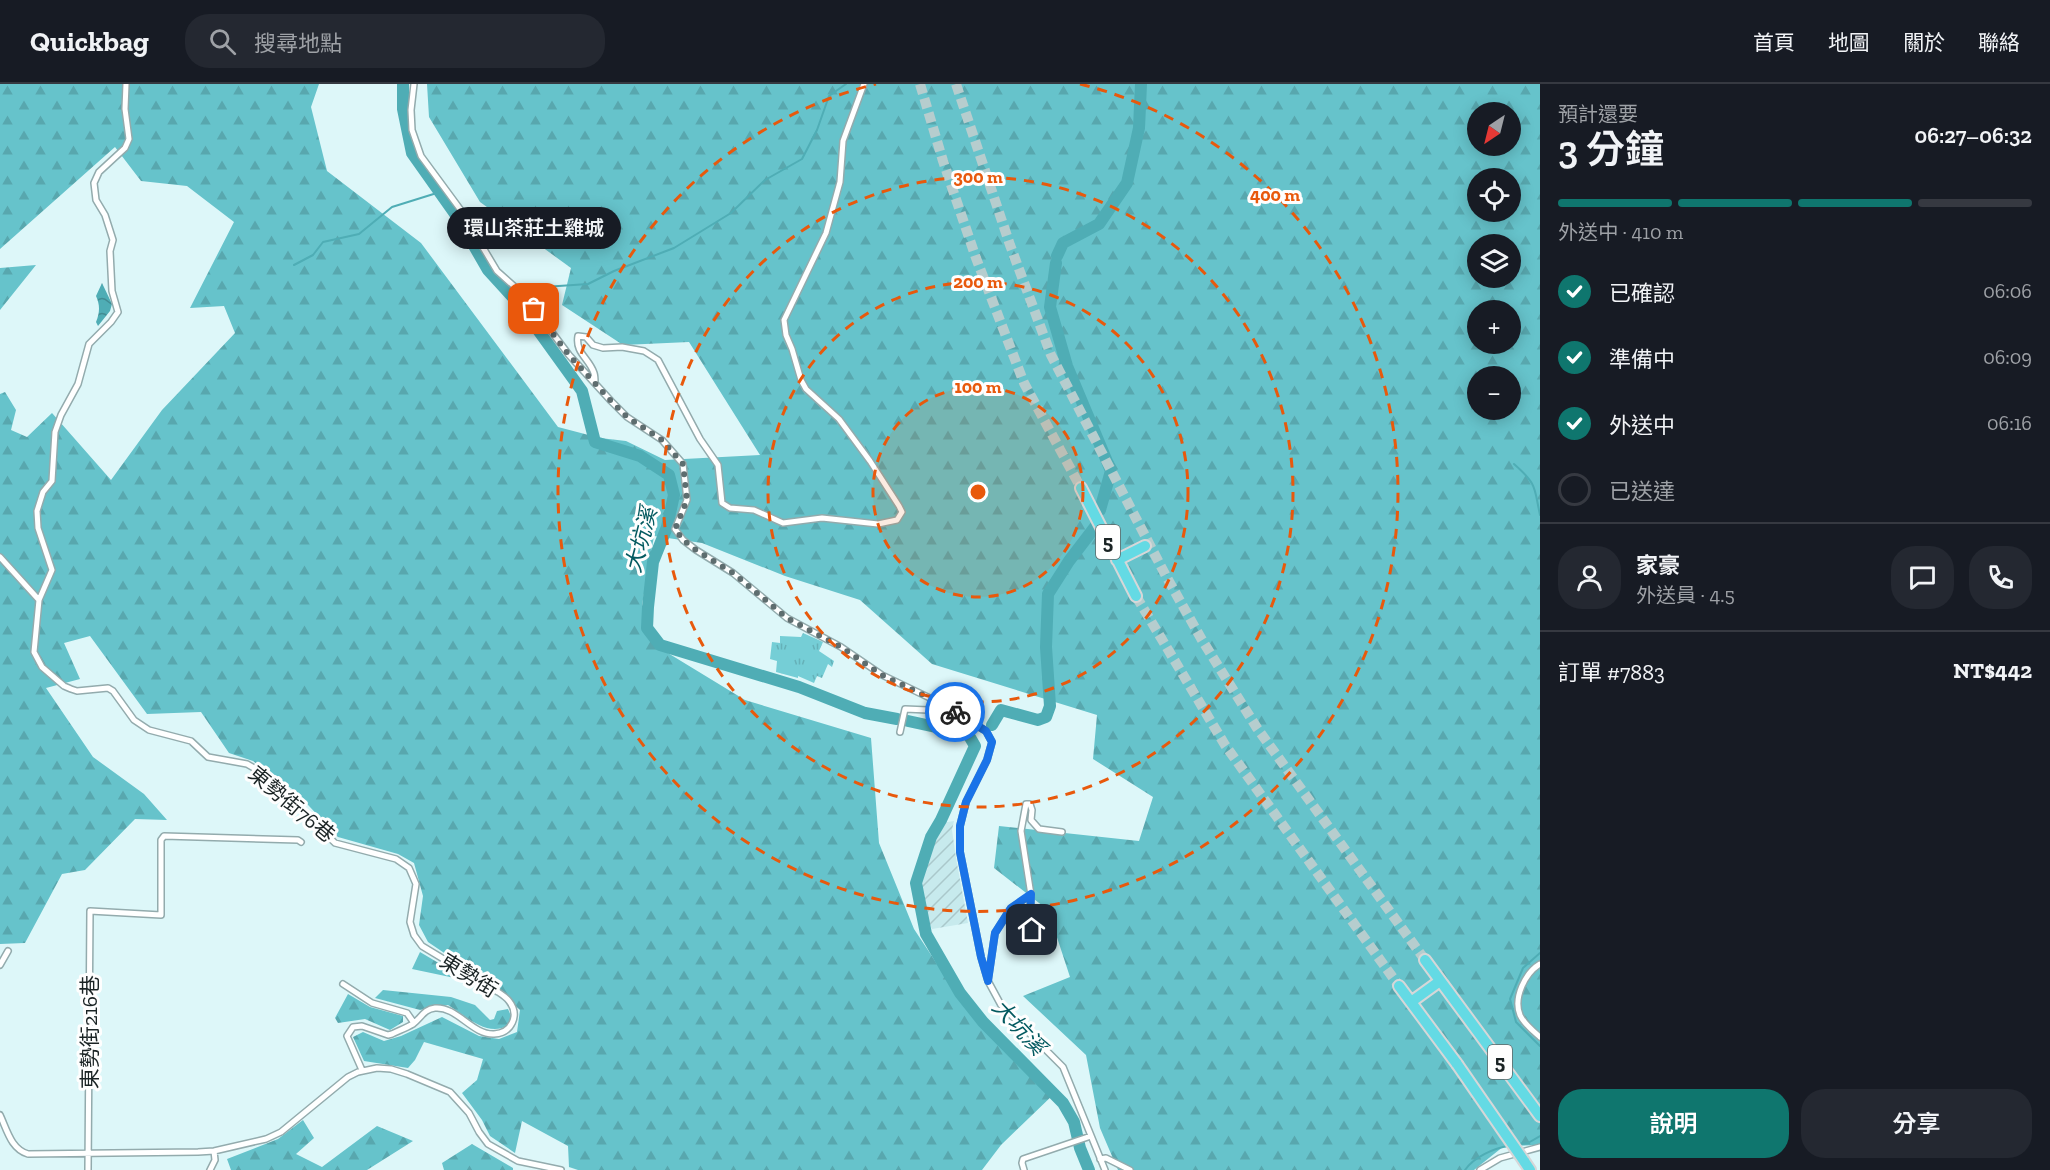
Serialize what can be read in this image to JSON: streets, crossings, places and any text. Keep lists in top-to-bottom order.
{
  "streets": {
    "highway": ["5"],
    "street": ["東勢街76巷", "東勢街", "東勢街216巷"]
  },
  "crossings": [
    ["東勢街76巷", "東勢街"]
  ],
  "water": ["大坑溪"],
  "places": ["環山茶莊土雞城"],
  "north": "bottom left",
  "page": {
    "header": "Quickbag",
    "search": "搜尋地點",
    "nav": [
      "首頁",
      "地圖",
      "關於",
      "聯絡"
    ],
    "heading": ["3 分鐘", "預計還要", "06:27–06:32"],
    "panel": [
      "家豪",
      "外送員 · 4.5",
      "訂單 #7883",
      "NT$442"
    ],
    "map_buttons": ["+", "−"],
    "bar": "外送中 · 410 m",
    "bubble": "環山茶莊土雞城",
    "list": [
      ["已確認", "06:06"],
      ["準備中", "06:09"],
      ["外送中", "06:16"],
      "已送達"
    ],
    "buttons": ["說明", "分享"]
  },
  "rings": [
    "300 m",
    "400 m",
    "200 m",
    "100 m"
  ]
}
